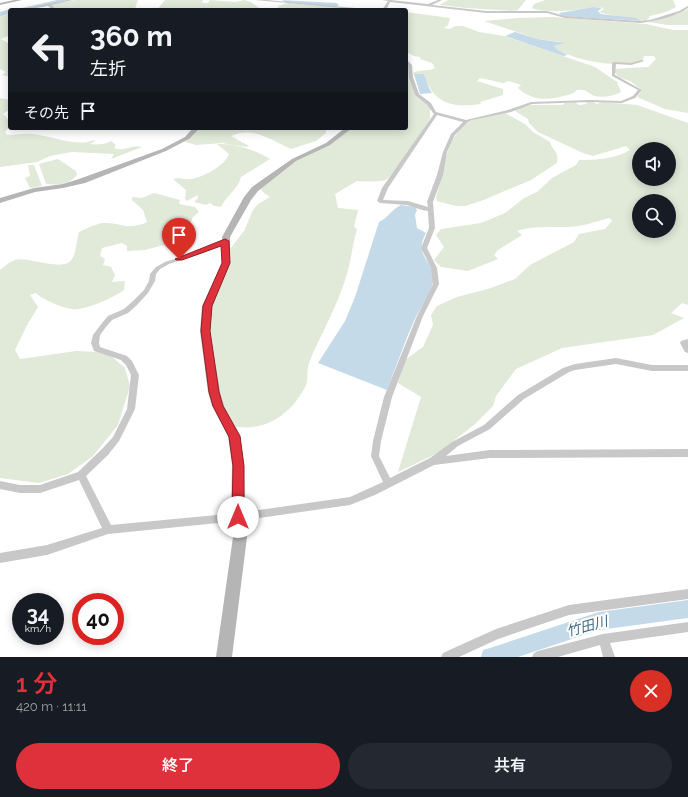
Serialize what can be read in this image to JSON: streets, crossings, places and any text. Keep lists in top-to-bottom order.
{
  "water": ["竹田川"],
  "page": {
    "turn": ["360 m", "左折"],
    "then": "その先",
    "speed": "34 km/h",
    "limit": "40",
    "heading": ["1 分", "420 m · 11:11"],
    "buttons": ["終了", "共有"]
  }
}
